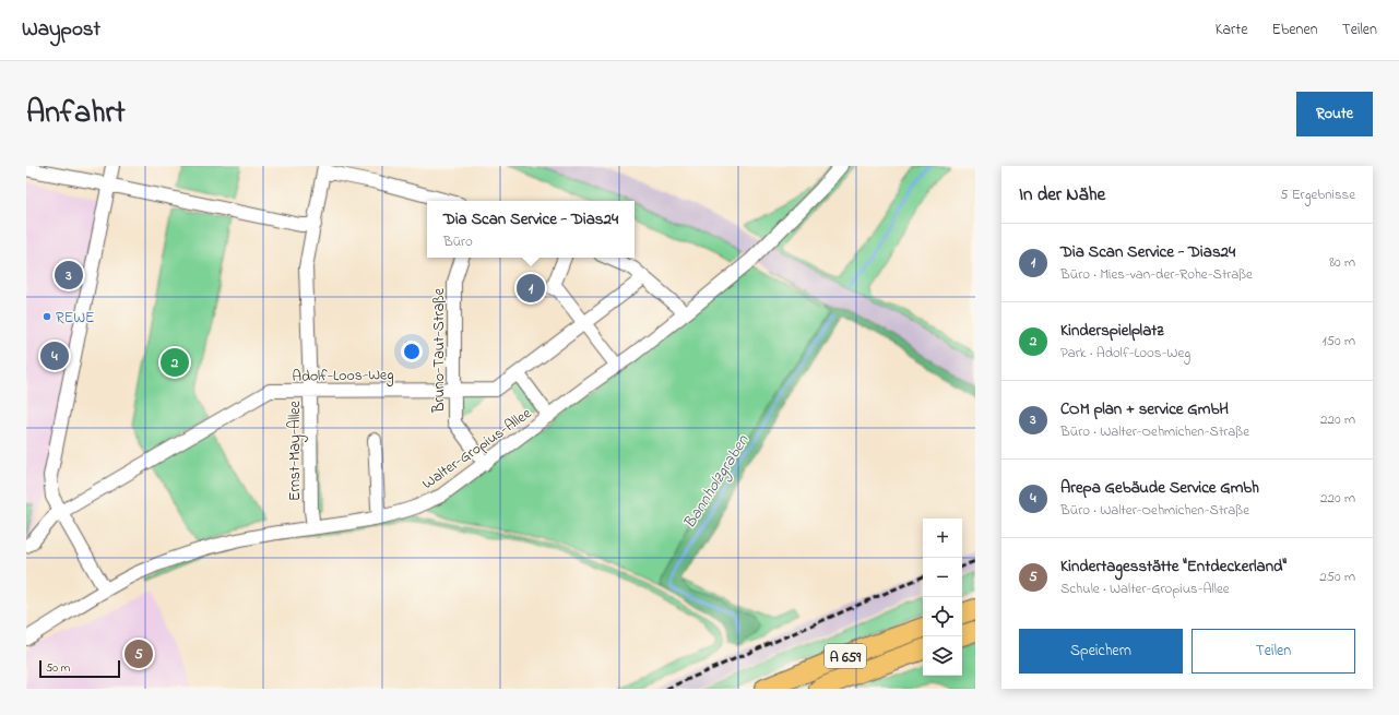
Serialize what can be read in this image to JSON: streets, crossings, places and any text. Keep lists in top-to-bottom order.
{
  "streets": {
    "highway": ["A 659"],
    "street": [
      "Bruno-Taut-Straße",
      "Adolf-Loos-Weg",
      "Walter-Gropius-Allee",
      "Ernst-May-Allee"
    ]
  },
  "crossings": [
    ["Bruno-Taut-Straße", "Adolf-Loos-Weg"],
    ["Bruno-Taut-Straße", "Walter-Gropius-Allee"],
    ["Adolf-Loos-Weg", "Ernst-May-Allee"],
    ["Walter-Gropius-Allee", "Ernst-May-Allee"]
  ],
  "water": ["Bannholzgraben"],
  "places": ["REWE"],
  "scale_bar": "50 m",
  "page": {
    "header": "Waypost",
    "nav": ["Karte", "Ebenen", "Teilen"],
    "title": "Anfahrt",
    "buttons": [
      "Route",
      ["Speichern", "Teilen"]
    ],
    "heading": ["In der Nähe", "5 Ergebnisse"],
    "popup": ["Dia Scan Service - Dias24", "Büro"],
    "list": [
      {
        "mark": "1",
        "name": "Dia Scan Service - Dias24",
        "note": "Büro · Mies-van-der-Rohe-Straße",
        "value": "80 m"
      },
      {
        "mark": "2",
        "name": "Kinderspielplatz",
        "note": "Park · Adolf-Loos-Weg",
        "value": "150 m"
      },
      {
        "mark": "3",
        "name": "COM plan + service GmbH",
        "note": "Büro · Walter-Oehmichen-Straße",
        "value": "220 m"
      },
      {
        "mark": "4",
        "name": "Arepa Gebäude Service Gmbh",
        "note": "Büro · Walter-Oehmichen-Straße",
        "value": "220 m"
      },
      {
        "mark": "5",
        "name": "Kindertagesstätte \"Entdeckerland\"",
        "note": "Schule · Walter-Gropius-Allee",
        "value": "250 m"
      }
    ],
    "pins": [
      "3",
      "1",
      "4",
      "2",
      "5"
    ],
    "map_buttons": ["+", "−"],
    "scale": "50 m"
  }
}
